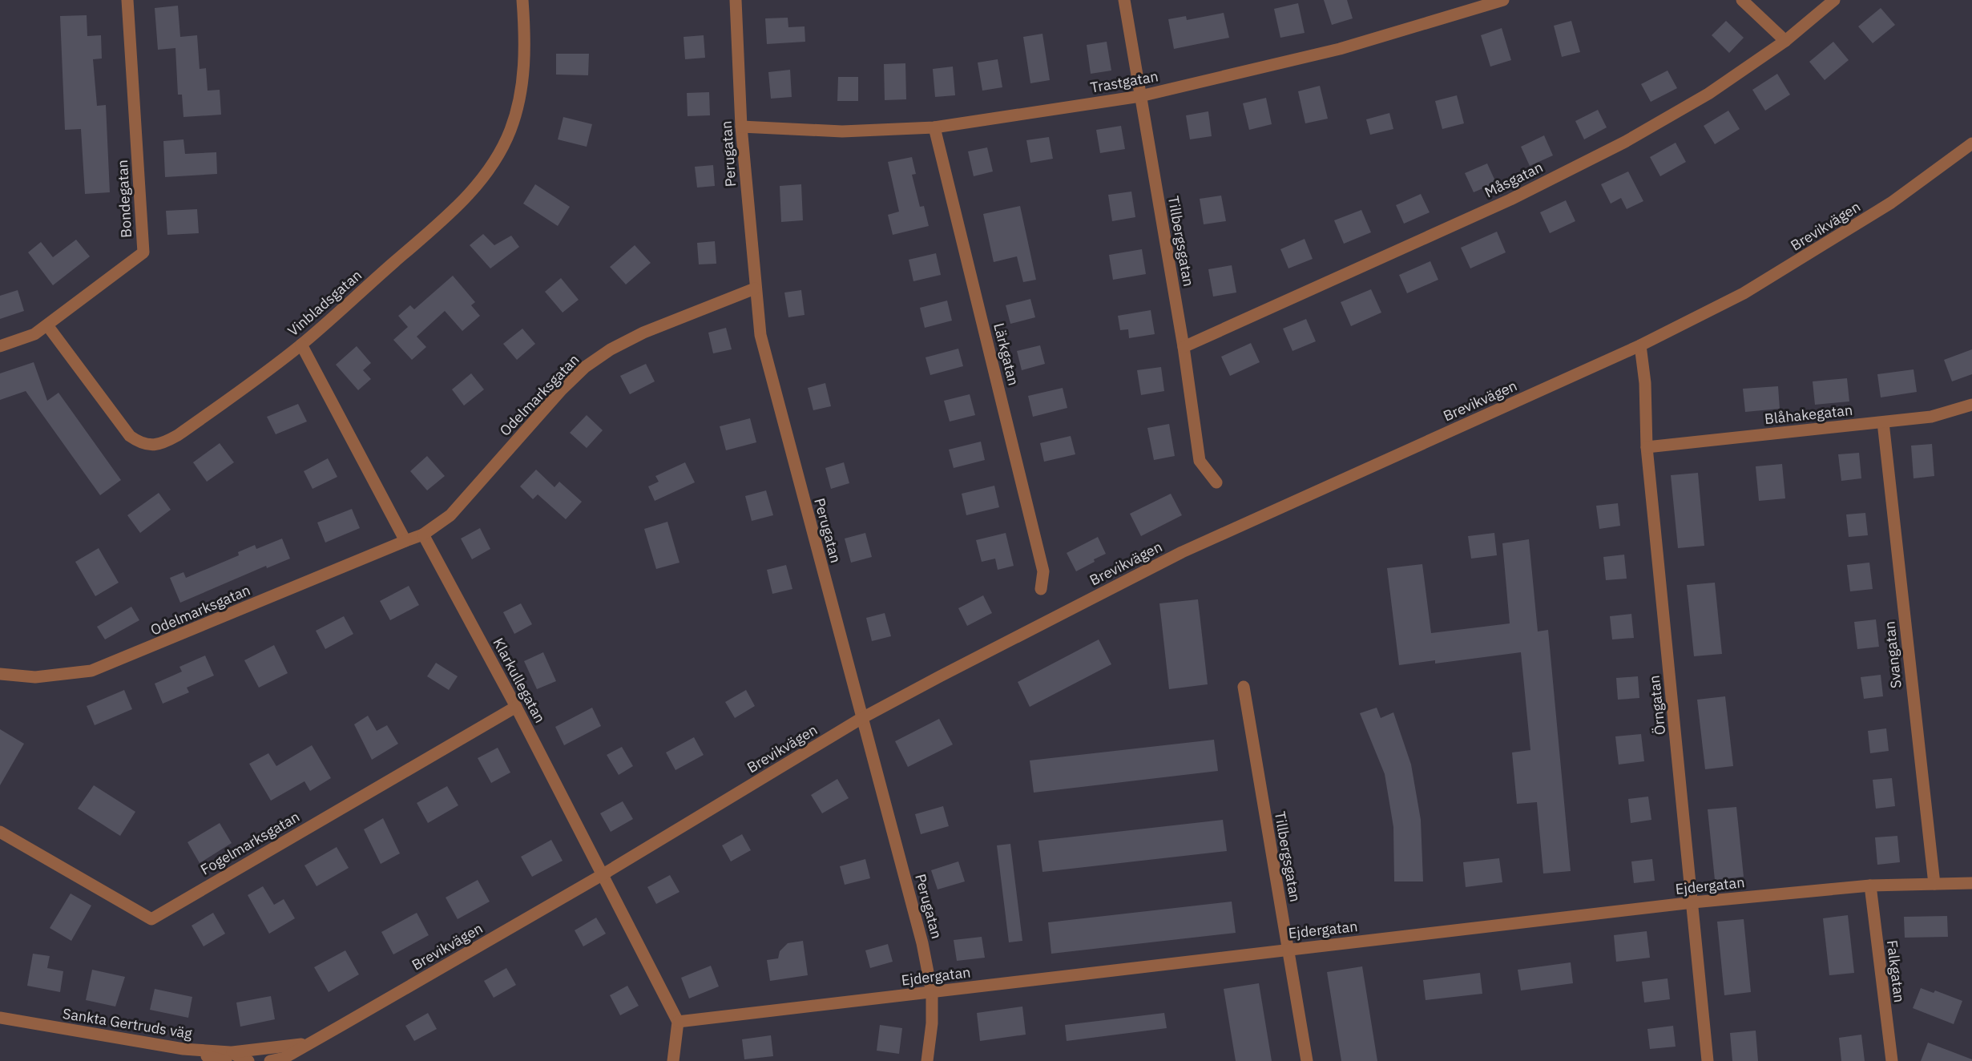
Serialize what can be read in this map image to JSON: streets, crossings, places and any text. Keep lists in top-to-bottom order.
{
  "streets": {
    "street": [
      "Trastgatan",
      "Perugatan",
      "Måsgatan",
      "Bondegatan",
      "Brevikvägen",
      "Tillbergsgatan",
      "Vinbladsgatan",
      "Lärkgatan",
      "Odelmarksgatan",
      "Blåhakegatan",
      "Svangatan",
      "Klarkullegatan",
      "Örngatan",
      "Fogelmarksgatan",
      "Ejdergatan",
      "Falkgatan",
      "Sankta Gertruds väg"
    ]
  },
  "crossings": [
    ["Trastgatan", "Perugatan"],
    ["Trastgatan", "Tillbergsgatan"],
    ["Trastgatan", "Lärkgatan"],
    ["Perugatan", "Brevikvägen"],
    ["Perugatan", "Odelmarksgatan"],
    ["Perugatan", "Ejdergatan"],
    ["Måsgatan", "Tillbergsgatan"],
    ["Bondegatan", "Vinbladsgatan"],
    ["Brevikvägen", "Klarkullegatan"],
    ["Brevikvägen", "Örngatan"],
    ["Brevikvägen", "Sankta Gertruds väg"],
    ["Tillbergsgatan", "Ejdergatan"],
    ["Odelmarksgatan", "Klarkullegatan"],
    ["Blåhakegatan", "Svangatan"],
    ["Blåhakegatan", "Örngatan"],
    ["Svangatan", "Ejdergatan"],
    ["Klarkullegatan", "Fogelmarksgatan"],
    ["Klarkullegatan", "Ejdergatan"],
    ["Örngatan", "Ejdergatan"],
    ["Ejdergatan", "Falkgatan"]
  ]
}
